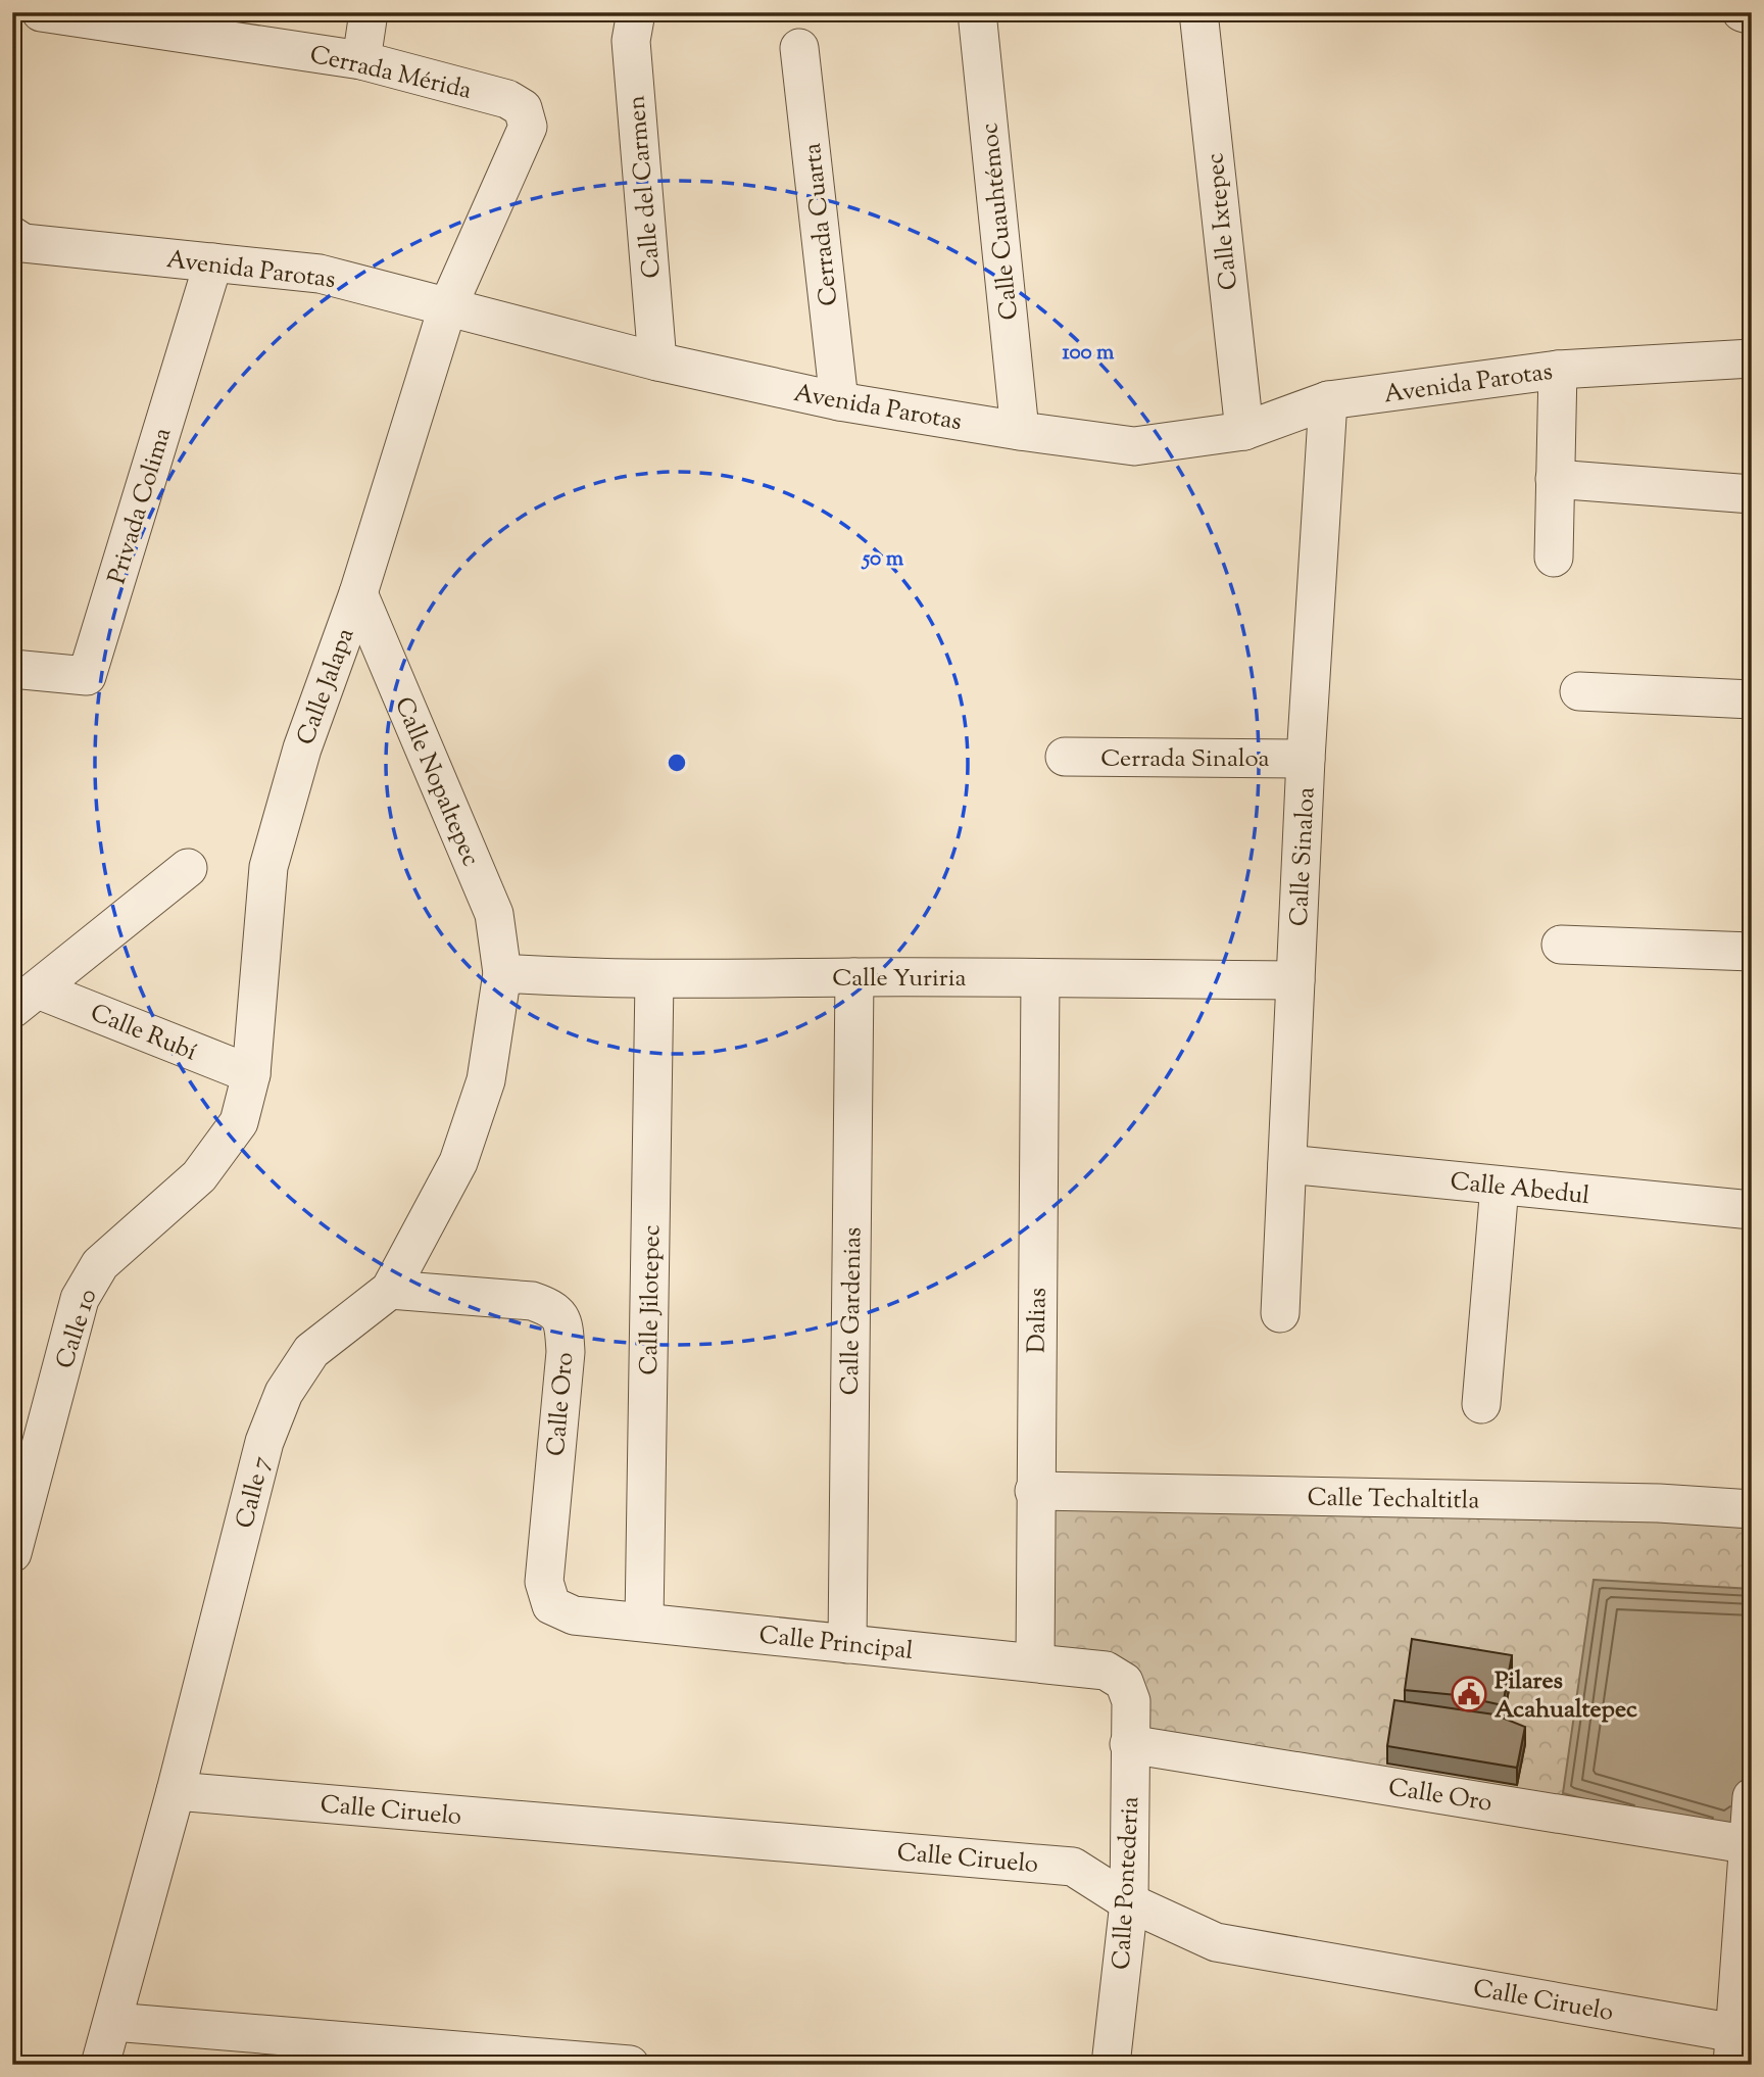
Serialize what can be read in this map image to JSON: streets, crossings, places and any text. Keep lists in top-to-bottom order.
{
  "streets": {
    "street": [
      "Cerrada Mérida",
      "Calle del Carmen",
      "Calle Cuauhtémoc",
      "Calle Ixtepec",
      "Cerrada Cuarta",
      "Avenida Parotas",
      "Privada Colima",
      "Calle Jalapa",
      "Cerrada Sinaloa",
      "Calle Nopaltepec",
      "Calle Sinaloa",
      "Calle Yuriria",
      "Calle Rubí",
      "Calle Abedul",
      "Calle Jilotepec",
      "Calle Gardenias",
      "Dalias",
      "Calle 10",
      "Calle Oro",
      "Calle 7",
      "Calle Techaltitla",
      "Calle Principal",
      "Calle Ciruelo",
      "Calle Pontederia"
    ]
  },
  "crossings": [
    ["Cerrada Mérida", "Avenida Parotas"],
    ["Cerrada Mérida", "Calle Jalapa"],
    ["Calle del Carmen", "Avenida Parotas"],
    ["Calle Cuauhtémoc", "Avenida Parotas"],
    ["Calle Ixtepec", "Avenida Parotas"],
    ["Cerrada Cuarta", "Avenida Parotas"],
    ["Avenida Parotas", "Privada Colima"],
    ["Avenida Parotas", "Calle Jalapa"],
    ["Avenida Parotas", "Calle Sinaloa"],
    ["Calle Jalapa", "Calle Nopaltepec"],
    ["Calle Jalapa", "Calle Rubí"],
    ["Calle Jalapa", "Calle 10"],
    ["Cerrada Sinaloa", "Calle Sinaloa"],
    ["Calle Nopaltepec", "Calle Yuriria"],
    ["Calle Nopaltepec", "Calle 7"],
    ["Calle Sinaloa", "Calle Yuriria"],
    ["Calle Sinaloa", "Calle Abedul"],
    ["Calle Yuriria", "Calle Jilotepec"],
    ["Calle Yuriria", "Calle Gardenias"],
    ["Calle Yuriria", "Dalias"],
    ["Calle Yuriria", "Calle 7"],
    ["Calle Rubí", "Calle 10"],
    ["Calle Jilotepec", "Calle Principal"],
    ["Calle Gardenias", "Calle Principal"],
    ["Dalias", "Calle Techaltitla"],
    ["Dalias", "Calle Principal"],
    ["Calle Oro", "Calle 7"],
    ["Calle Oro", "Calle Principal"],
    ["Calle Oro", "Calle Pontederia"],
    ["Calle 7", "Calle Ciruelo"],
    ["Calle Principal", "Calle Pontederia"],
    ["Calle Ciruelo", "Calle Pontederia"]
  ],
  "places": {
    "public building": ["Pilares Acahualtepec"]
  },
  "rings": ["100 m", "50 m"]
}
